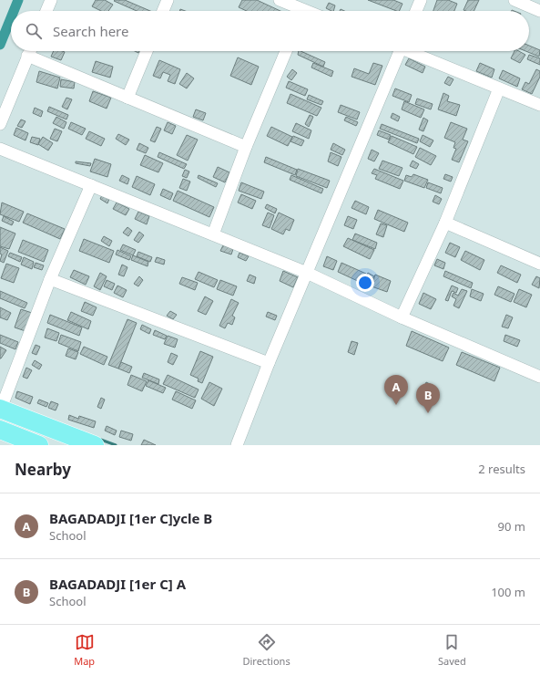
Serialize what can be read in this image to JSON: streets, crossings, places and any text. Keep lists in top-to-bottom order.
{
  "page": {
    "search": "Search here",
    "pins": ["A", "B"],
    "heading": ["Nearby", "2 results"],
    "list": [
      {
        "mark": "A",
        "name": "BAGADADJI [1er C]ycle B",
        "note": "School",
        "value": "90 m"
      },
      {
        "mark": "B",
        "name": "BAGADADJI [1er C] A",
        "note": "School",
        "value": "100 m"
      }
    ],
    "nav": ["Map", "Directions", "Saved"]
  }
}
